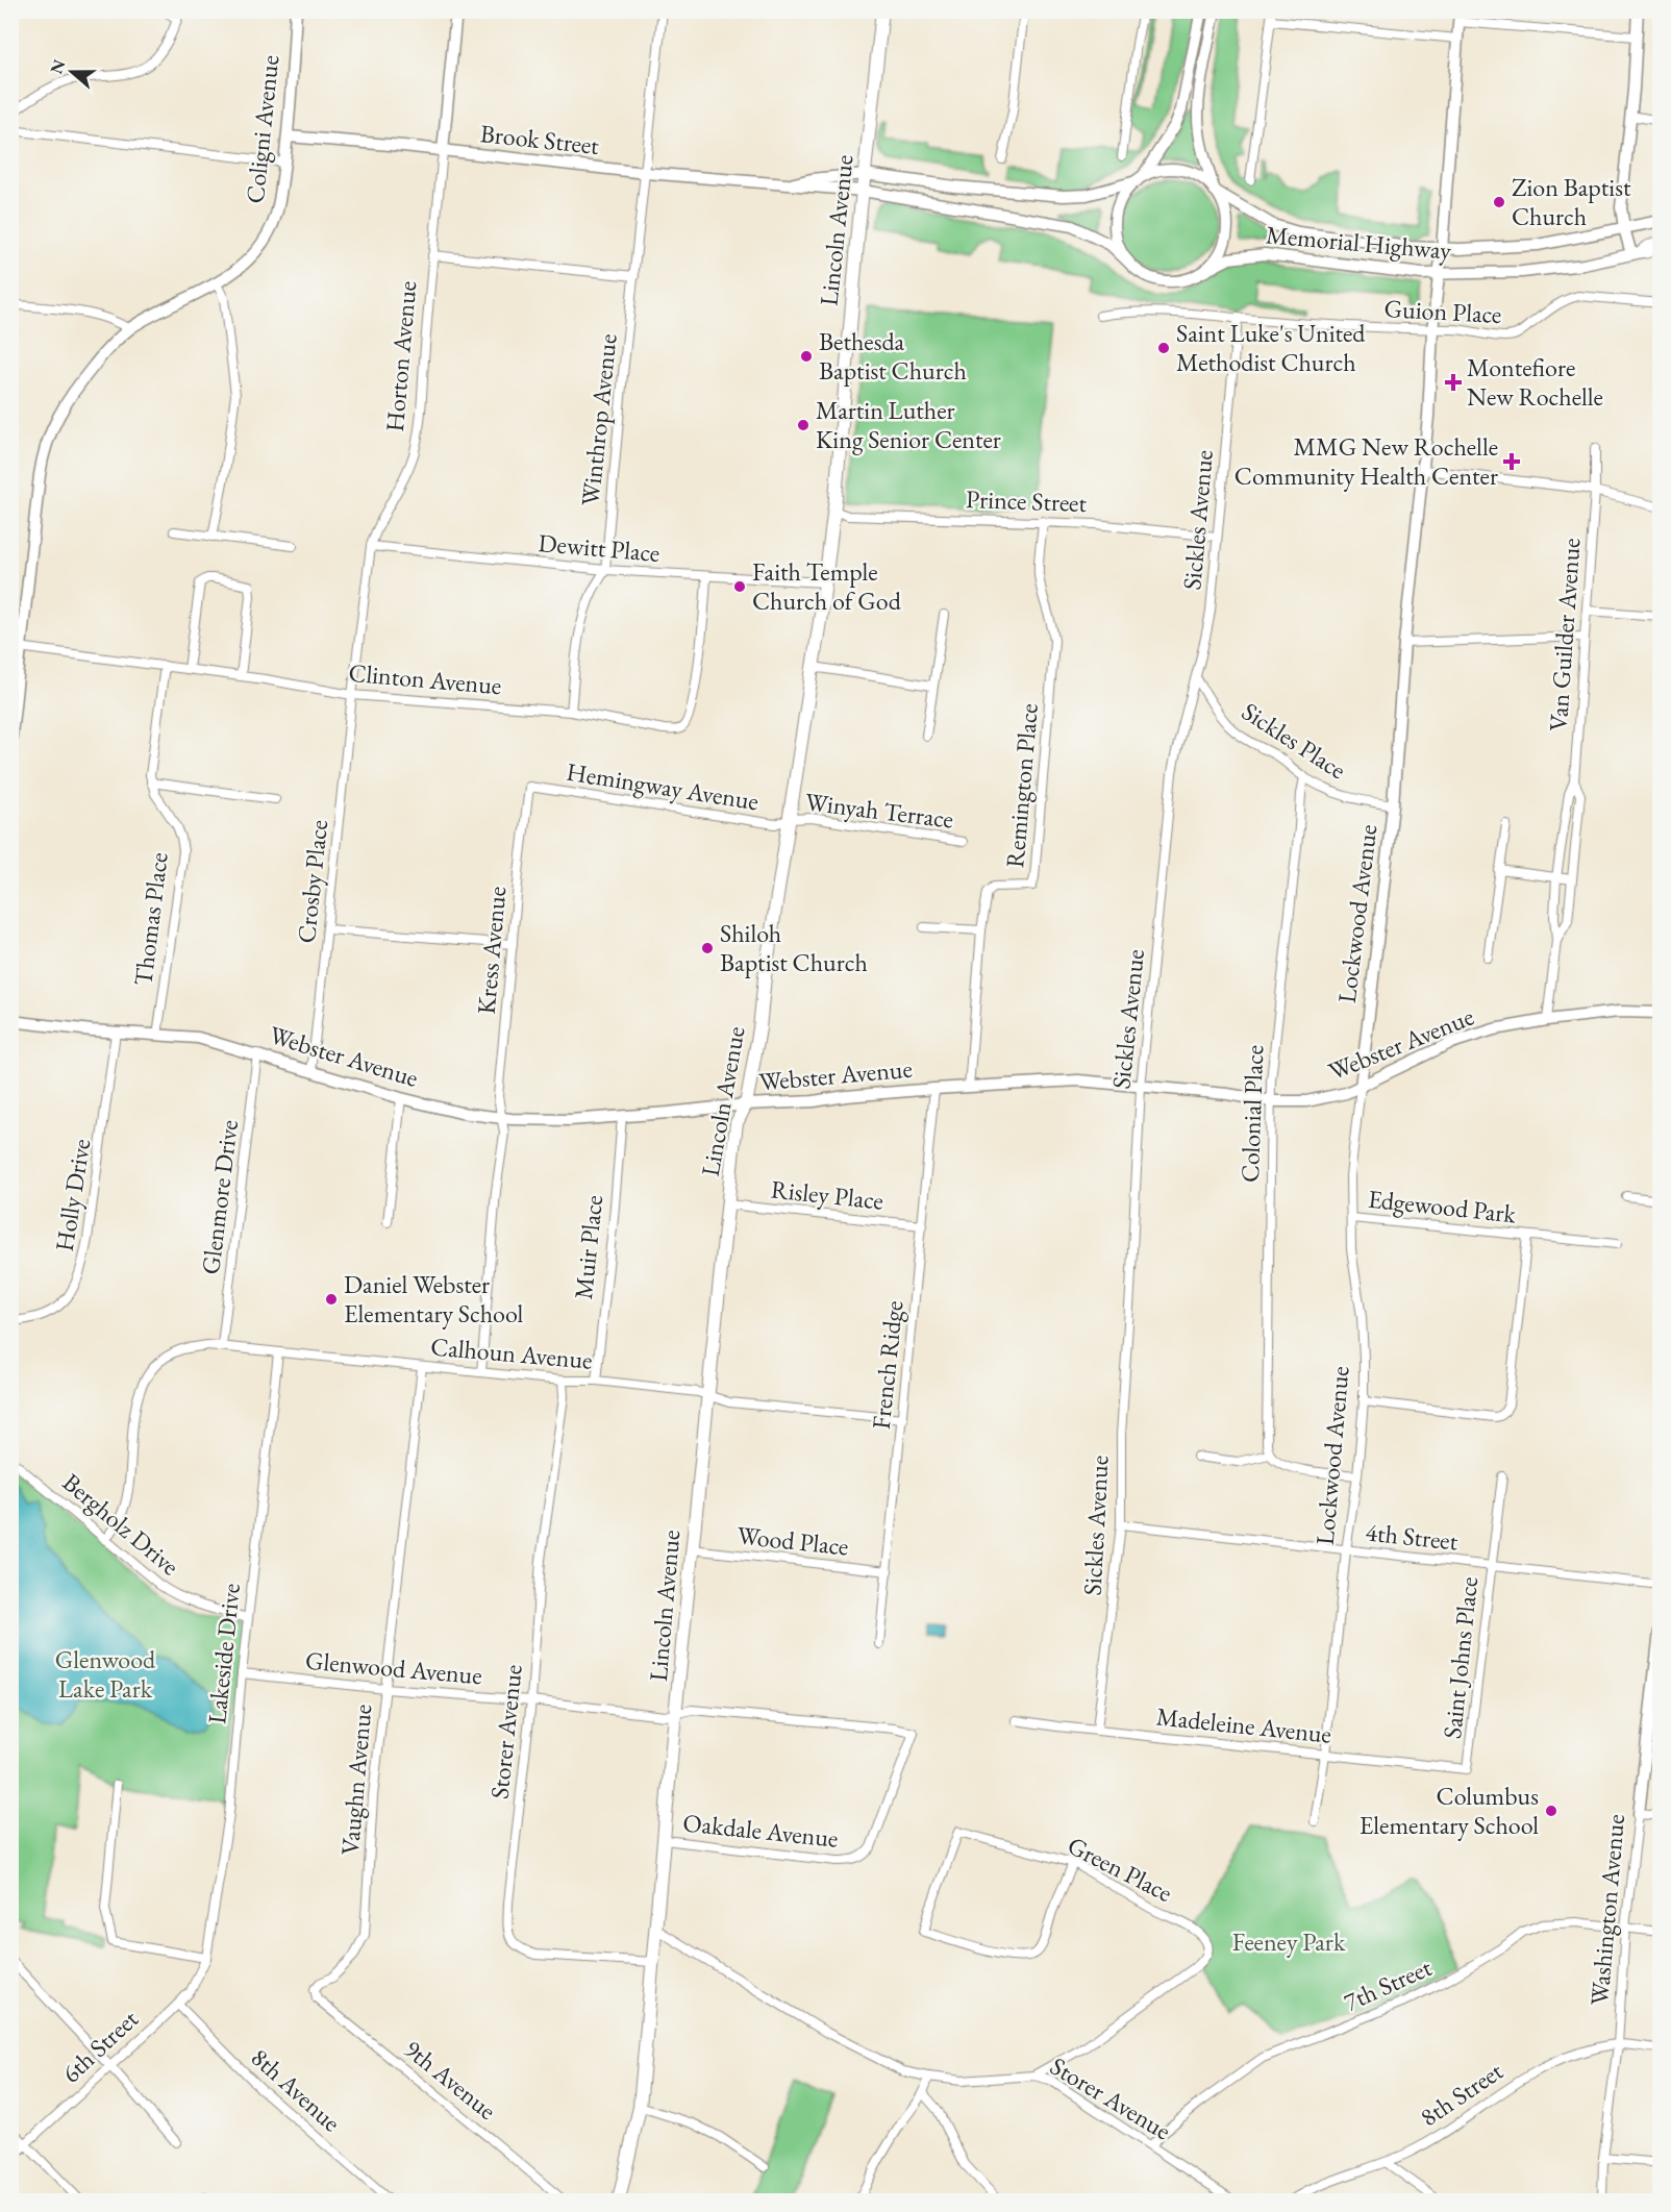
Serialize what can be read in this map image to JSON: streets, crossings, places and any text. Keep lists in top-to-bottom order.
{
  "streets": {
    "main road": ["Lincoln Avenue"],
    "street": [
      "Coligni Avenue",
      "Brook Street",
      "Memorial Highway",
      "Guion Place",
      "Horton Avenue",
      "Winthrop Avenue",
      "Prince Street",
      "Sickles Avenue",
      "Dewitt Place",
      "Van Guilder Avenue",
      "Clinton Avenue",
      "Sickles Place",
      "Remington Place",
      "Hemingway Avenue",
      "Winyah Terrace",
      "Crosby Place",
      "Lockwood Avenue",
      "Thomas Place",
      "Kress Avenue",
      "Webster Avenue",
      "Colonial Place",
      "Holly Drive",
      "Risley Place",
      "Glenmore Drive",
      "Edgewood Park",
      "Muir Place",
      "Calhoun Avenue",
      "French Ridge",
      "Bergholz Drive",
      "4th Street",
      "Wood Place",
      "Lakeside Drive",
      "Saint Johns Place",
      "Glenwood Avenue",
      "Madeleine Avenue",
      "Storer Avenue",
      "Vaughn Avenue",
      "Oakdale Avenue",
      "Green Place",
      "Washington Avenue",
      "7th Street",
      "6th Street",
      "9th Avenue",
      "8th Avenue",
      "8th Street"
    ]
  },
  "crossings": [
    ["Coligni Avenue", "Brook Street"],
    ["Coligni Avenue", "Clinton Avenue"],
    ["Brook Street", "Lincoln Avenue"],
    ["Brook Street", "Memorial Highway"],
    ["Brook Street", "Horton Avenue"],
    ["Brook Street", "Winthrop Avenue"],
    ["Lincoln Avenue", "Prince Street"],
    ["Lincoln Avenue", "Dewitt Place"],
    ["Lincoln Avenue", "Hemingway Avenue"],
    ["Lincoln Avenue", "Winyah Terrace"],
    ["Lincoln Avenue", "Webster Avenue"],
    ["Lincoln Avenue", "Risley Place"],
    ["Lincoln Avenue", "Calhoun Avenue"],
    ["Lincoln Avenue", "Wood Place"],
    ["Lincoln Avenue", "Glenwood Avenue"],
    ["Lincoln Avenue", "Storer Avenue"],
    ["Lincoln Avenue", "Oakdale Avenue"],
    ["Memorial Highway", "Lockwood Avenue"],
    ["Guion Place", "Sickles Avenue"],
    ["Guion Place", "Lockwood Avenue"],
    ["Horton Avenue", "Dewitt Place"],
    ["Horton Avenue", "Clinton Avenue"],
    ["Horton Avenue", "Crosby Place"],
    ["Winthrop Avenue", "Dewitt Place"],
    ["Winthrop Avenue", "Clinton Avenue"],
    ["Prince Street", "Sickles Avenue"],
    ["Prince Street", "Remington Place"],
    ["Sickles Avenue", "Sickles Place"],
    ["Sickles Avenue", "Webster Avenue"],
    ["Sickles Avenue", "4th Street"],
    ["Sickles Avenue", "Madeleine Avenue"],
    ["Dewitt Place", "Clinton Avenue"],
    ["Van Guilder Avenue", "Webster Avenue"],
    ["Clinton Avenue", "Crosby Place"],
    ["Sickles Place", "Lockwood Avenue"],
    ["Sickles Place", "Colonial Place"],
    ["Remington Place", "Webster Avenue"],
    ["Hemingway Avenue", "Winyah Terrace"],
    ["Hemingway Avenue", "Kress Avenue"],
    ["Crosby Place", "Webster Avenue"],
    ["Lockwood Avenue", "Webster Avenue"],
    ["Lockwood Avenue", "Edgewood Park"],
    ["Lockwood Avenue", "4th Street"],
    ["Lockwood Avenue", "Madeleine Avenue"],
    ["Thomas Place", "Webster Avenue"],
    ["Kress Avenue", "Webster Avenue"],
    ["Kress Avenue", "Calhoun Avenue"],
    ["Webster Avenue", "Colonial Place"],
    ["Webster Avenue", "Holly Drive"],
    ["Webster Avenue", "Glenmore Drive"],
    ["Webster Avenue", "Muir Place"],
    ["Webster Avenue", "French Ridge"],
    ["Risley Place", "French Ridge"],
    ["Glenmore Drive", "Calhoun Avenue"],
    ["Muir Place", "Calhoun Avenue"],
    ["Calhoun Avenue", "French Ridge"],
    ["Calhoun Avenue", "Bergholz Drive"],
    ["Calhoun Avenue", "Lakeside Drive"],
    ["Calhoun Avenue", "Storer Avenue"],
    ["Calhoun Avenue", "Vaughn Avenue"],
    ["French Ridge", "Wood Place"],
    ["Bergholz Drive", "Lakeside Drive"],
    ["4th Street", "Saint Johns Place"],
    ["Lakeside Drive", "Glenwood Avenue"],
    ["Lakeside Drive", "6th Street"],
    ["Saint Johns Place", "Madeleine Avenue"],
    ["Glenwood Avenue", "Storer Avenue"],
    ["Glenwood Avenue", "Vaughn Avenue"],
    ["Glenwood Avenue", "Oakdale Avenue"],
    ["Storer Avenue", "Green Place"],
    ["Storer Avenue", "7th Street"],
    ["Vaughn Avenue", "9th Avenue"],
    ["Washington Avenue", "7th Street"],
    ["Washington Avenue", "8th Street"],
    ["6th Street", "8th Avenue"]
  ],
  "parks": ["Glenwood Lake Park", "Feeney Park"],
  "places": {
    "other": [
      "Zion Baptist Church",
      "Saint Luke's United Methodist Church",
      "Bethesda Baptist Church",
      "Martin Luther King Senior Center",
      "Faith Temple Church of God",
      "Shiloh Baptist Church",
      "Daniel Webster Elementary School",
      "Columbus Elementary School"
    ],
    "health": ["Montefiore New Rochelle", "MMG New Rochelle Community Health Center"]
  },
  "north": "left"
}
